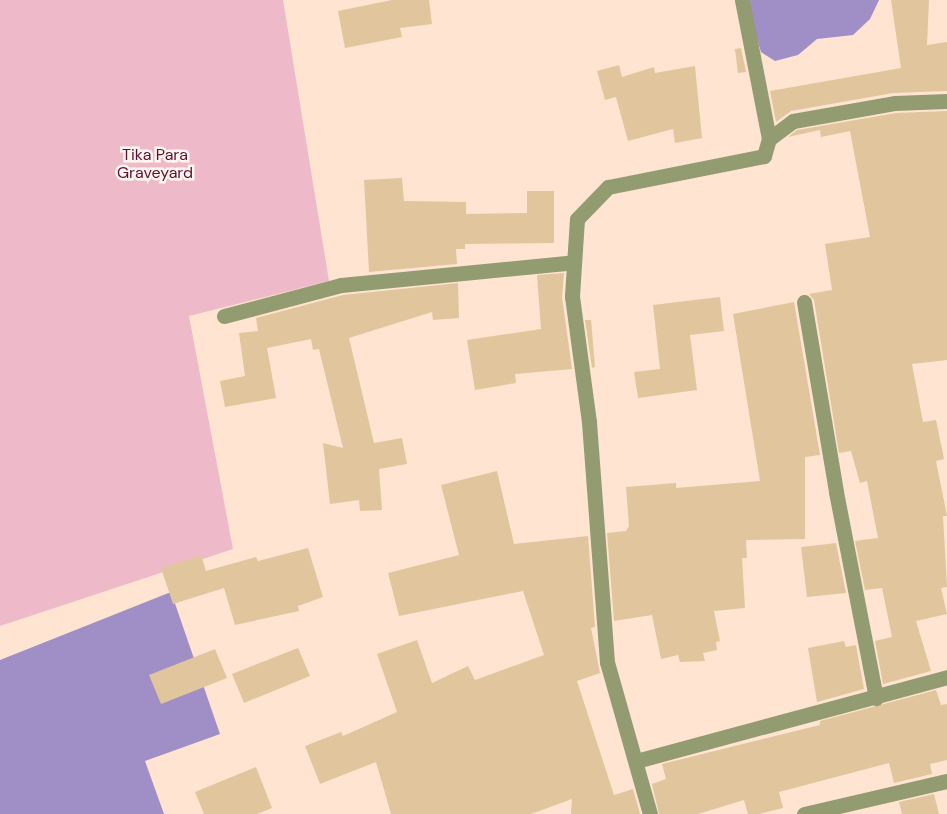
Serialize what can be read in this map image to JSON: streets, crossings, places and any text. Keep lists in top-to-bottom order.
{
  "parks": ["Tika Para Graveyard"]
}
